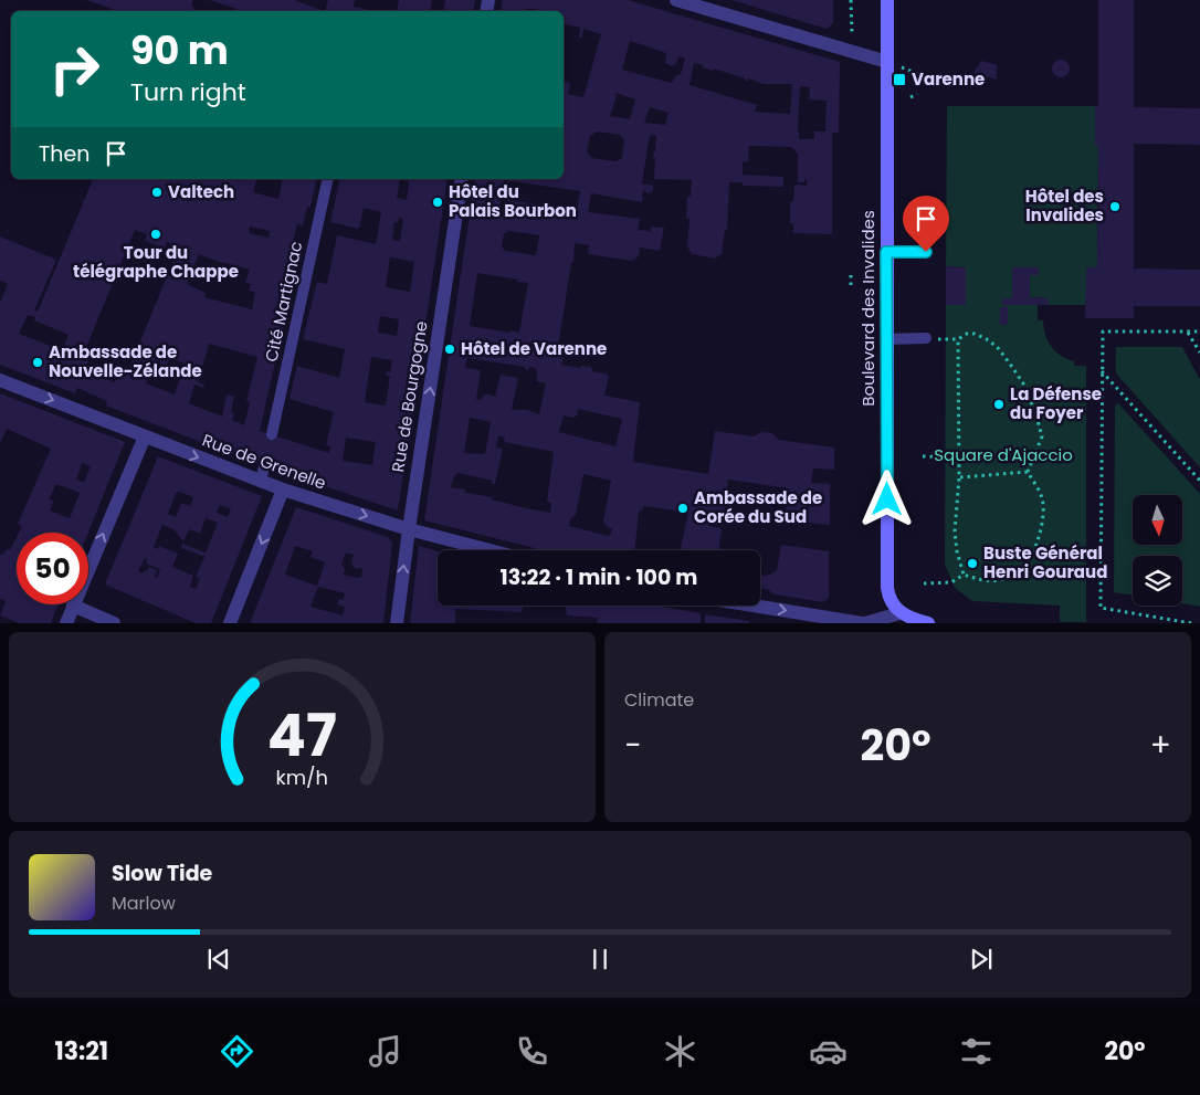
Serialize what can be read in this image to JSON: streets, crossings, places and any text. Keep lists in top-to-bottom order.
{
  "streets": {
    "main road": ["Boulevard des Invalides"],
    "street": ["Rue de Bourgogne", "Rue de Grenelle"],
    "lane": ["Cité Martignac"]
  },
  "crossings": [
    ["Rue de Bourgogne", "Rue de Grenelle"]
  ],
  "one_way": ["Rue de Bourgogne", "Rue de Grenelle"],
  "parks": ["Square d'Ajaccio"],
  "places": {
    "transit": ["Varenne"],
    "other": [
      "Valtech",
      "Hôtel du Palais Bourbon",
      "Hôtel des Invalides",
      "Tour du télégraphe Chappe",
      "Hôtel de Varenne",
      "Ambassade de Nouvelle-Zélande",
      "La Défense du Foyer",
      "Ambassade de Corée du Sud",
      "Buste Général Henri Gouraud"
    ]
  },
  "north": "bottom",
  "page": {
    "turn": ["90 m", "Turn right"],
    "then": "Then",
    "limit": "50",
    "trip": "13:22 · 1 min · 100 m",
    "tile": "Climate",
    "heat": ["−", "20°", "+"],
    "song": ["Slow Tide", "Marlow"],
    "tabs": ["13:21", "20°"],
    "gauge": ["47", "km/h"]
  }
}
